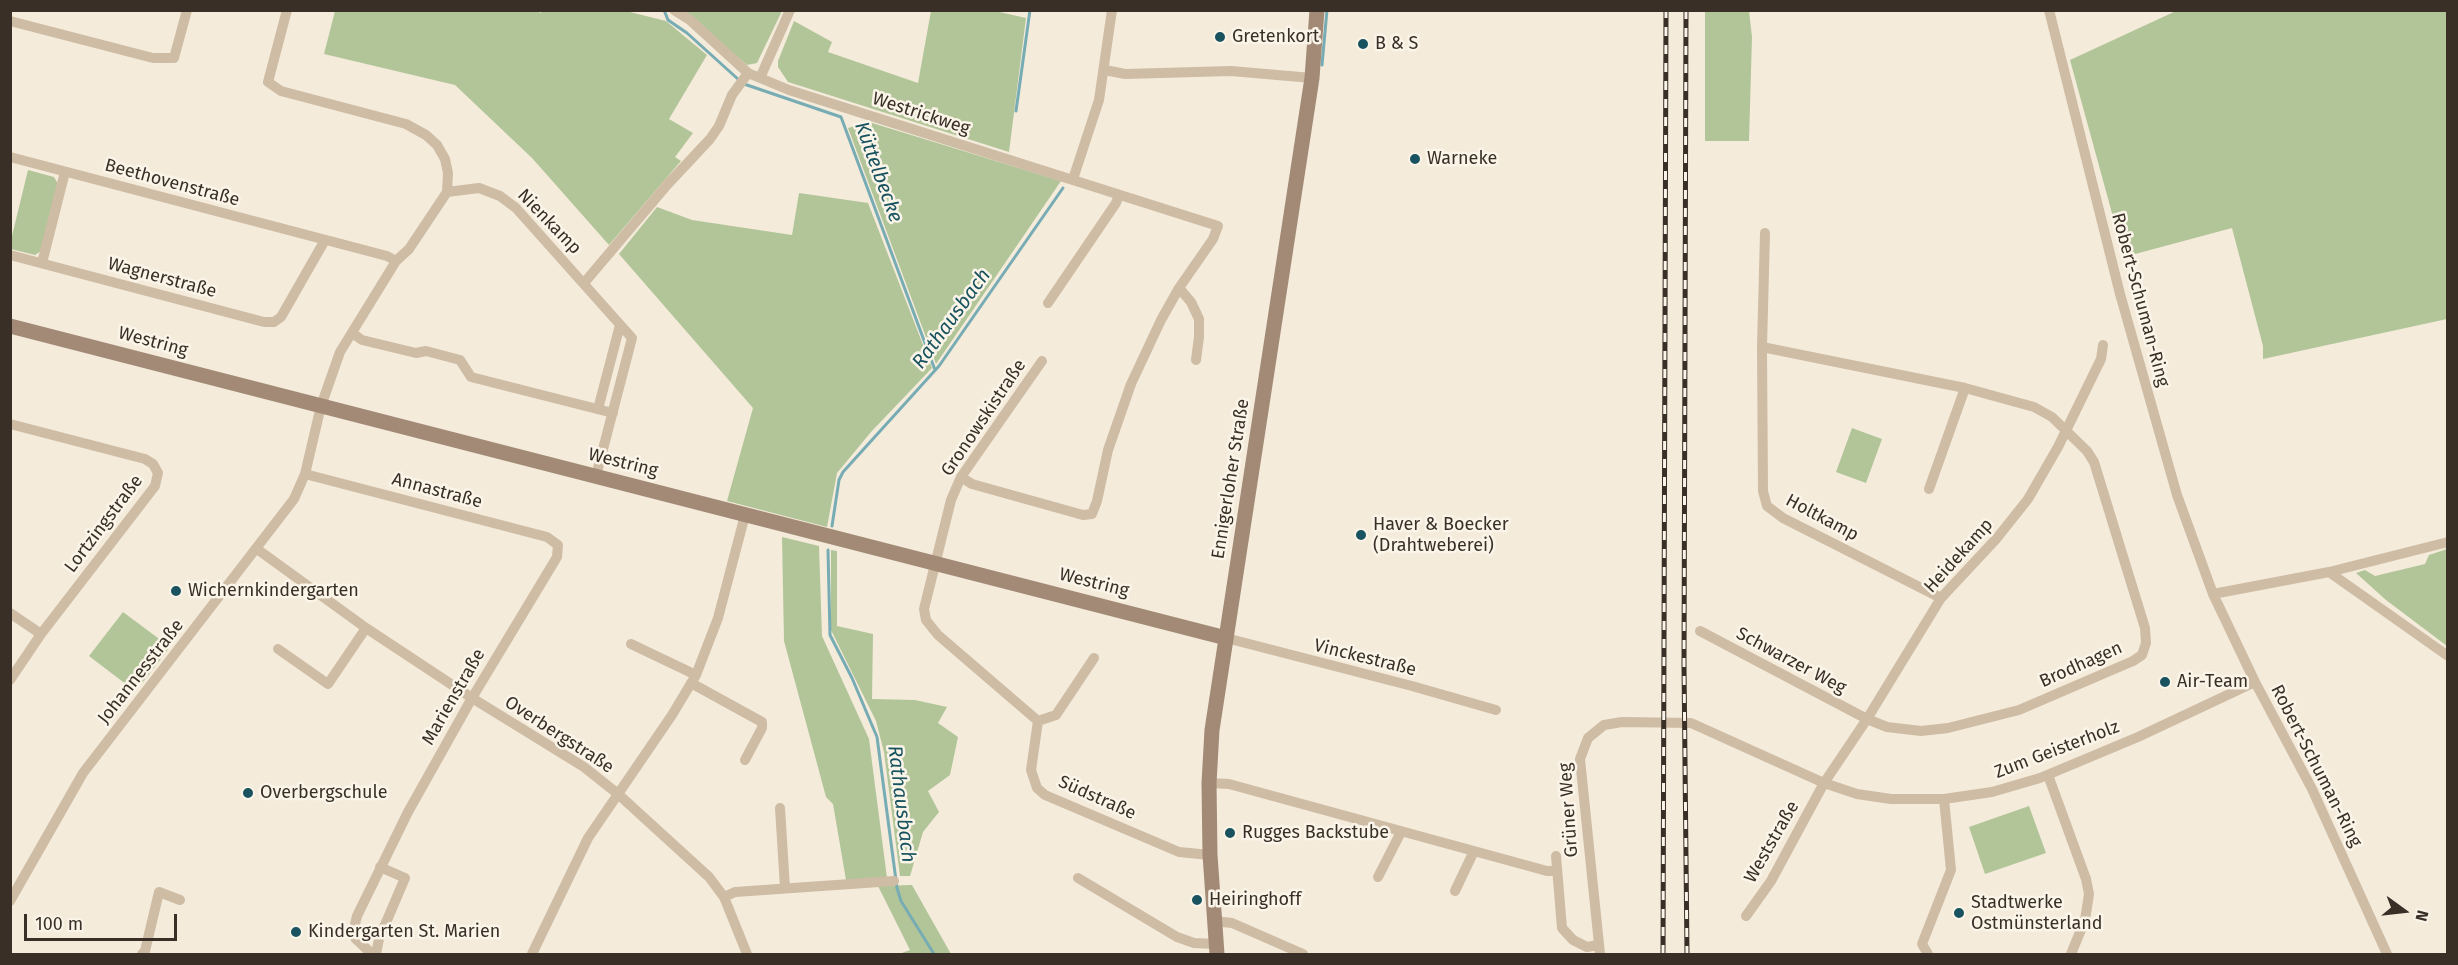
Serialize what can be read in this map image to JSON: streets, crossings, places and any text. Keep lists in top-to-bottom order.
{
  "streets": {
    "street": [
      "Westrickweg",
      "Beethovenstraße",
      "Nienkamp",
      "Wagnerstraße",
      "Robert-Schuman-Ring",
      "Westring",
      "Gronowskistraße",
      "Ennigerloher Straße",
      "Annastraße",
      "Holtkamp",
      "Lortzingstraße",
      "Heidekamp",
      "Vinckestraße",
      "Schwarzer Weg",
      "Brodhagen",
      "Johannesstraße",
      "Marienstraße",
      "Overbergstraße",
      "Zum Geisterholz",
      "Südstraße",
      "Grüner Weg",
      "Weststraße"
    ]
  },
  "crossings": [
    ["Beethovenstraße", "Wagnerstraße"],
    ["Beethovenstraße", "Johannesstraße"],
    ["Nienkamp", "Westring"],
    ["Nienkamp", "Johannesstraße"],
    ["Robert-Schuman-Ring", "Zum Geisterholz"],
    ["Westring", "Gronowskistraße"],
    ["Westring", "Ennigerloher Straße"],
    ["Westring", "Vinckestraße"],
    ["Westring", "Johannesstraße"],
    ["Ennigerloher Straße", "Vinckestraße"],
    ["Ennigerloher Straße", "Südstraße"],
    ["Annastraße", "Johannesstraße"],
    ["Annastraße", "Marienstraße"],
    ["Holtkamp", "Heidekamp"],
    ["Heidekamp", "Schwarzer Weg"],
    ["Heidekamp", "Brodhagen"],
    ["Heidekamp", "Zum Geisterholz"],
    ["Heidekamp", "Grüner Weg"],
    ["Heidekamp", "Weststraße"],
    ["Schwarzer Weg", "Brodhagen"],
    ["Johannesstraße", "Overbergstraße"],
    ["Marienstraße", "Overbergstraße"],
    ["Zum Geisterholz", "Grüner Weg"],
    ["Zum Geisterholz", "Weststraße"],
    ["Grüner Weg", "Weststraße"]
  ],
  "water": ["Küttelbecke", "Rathausbach"],
  "places": [
    "Gretenkort",
    "B & S",
    "Warneke",
    "Haver & Boecker (Drahtweberei)",
    "Wichernkindergarten",
    "Air-Team",
    "Overbergschule",
    "Rugges Backstube",
    "Heiringhoff",
    "Stadtwerke Ostmünsterland",
    "Kindergarten St. Marien"
  ],
  "scale_bar": "100 m",
  "north": "right"
}
